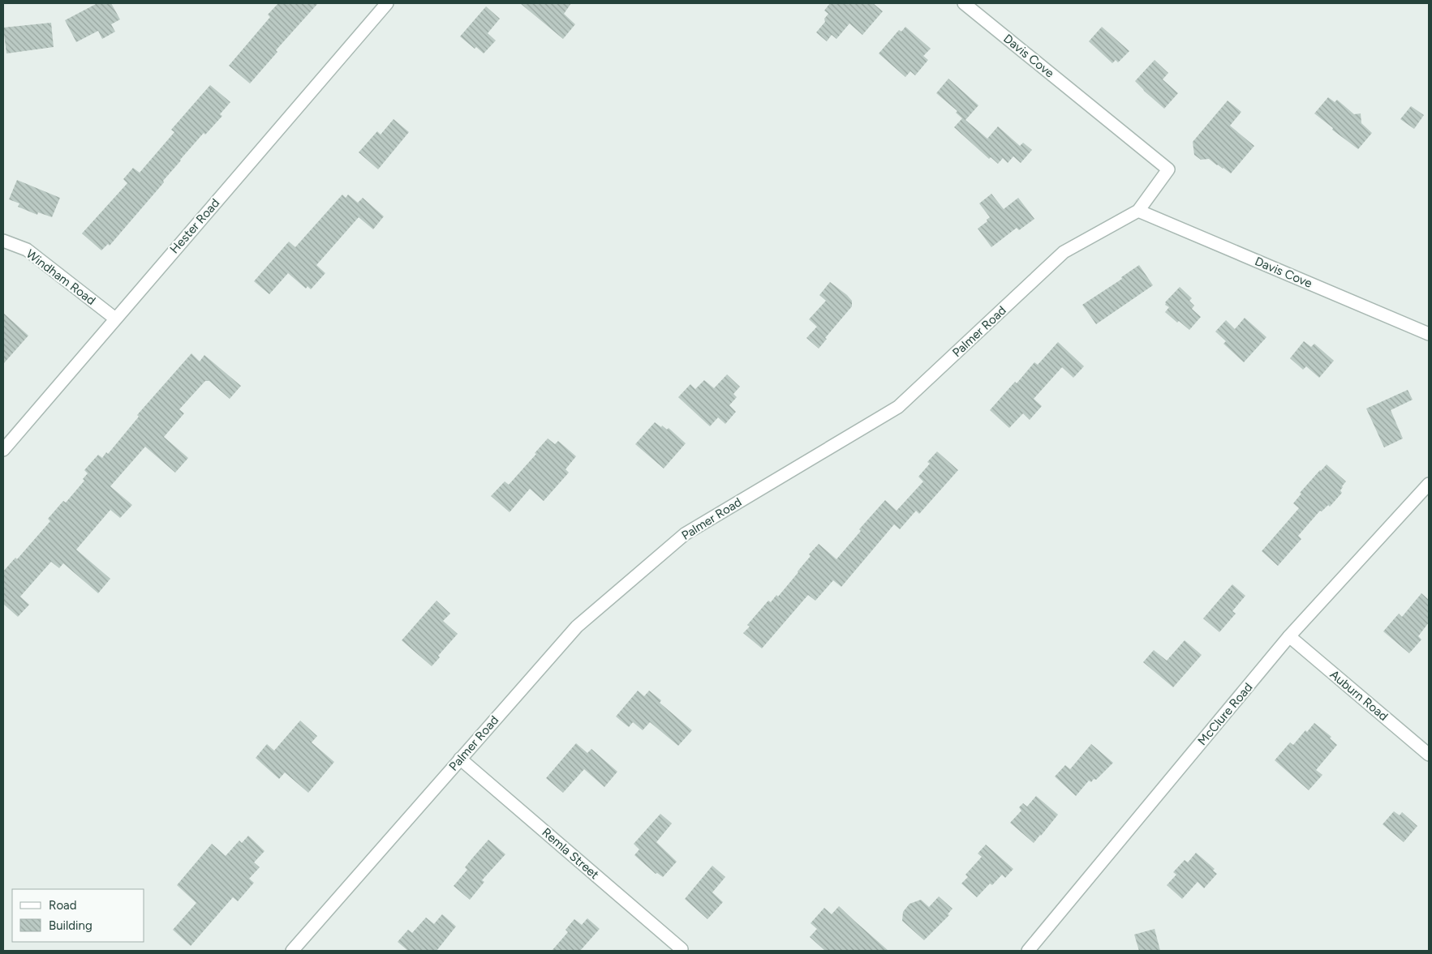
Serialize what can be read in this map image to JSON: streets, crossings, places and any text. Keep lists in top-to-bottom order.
{
  "streets": {
    "street": [
      "Davis Cove",
      "Hester Road",
      "Windham Road",
      "Palmer Road",
      "Auburn Road",
      "McClure Road",
      "Remla Street"
    ]
  },
  "crossings": [
    ["Davis Cove", "Palmer Road"],
    ["Hester Road", "Windham Road"],
    ["Palmer Road", "Remla Street"],
    ["Auburn Road", "McClure Road"]
  ],
  "legend": ["Road", "Building"]
}
